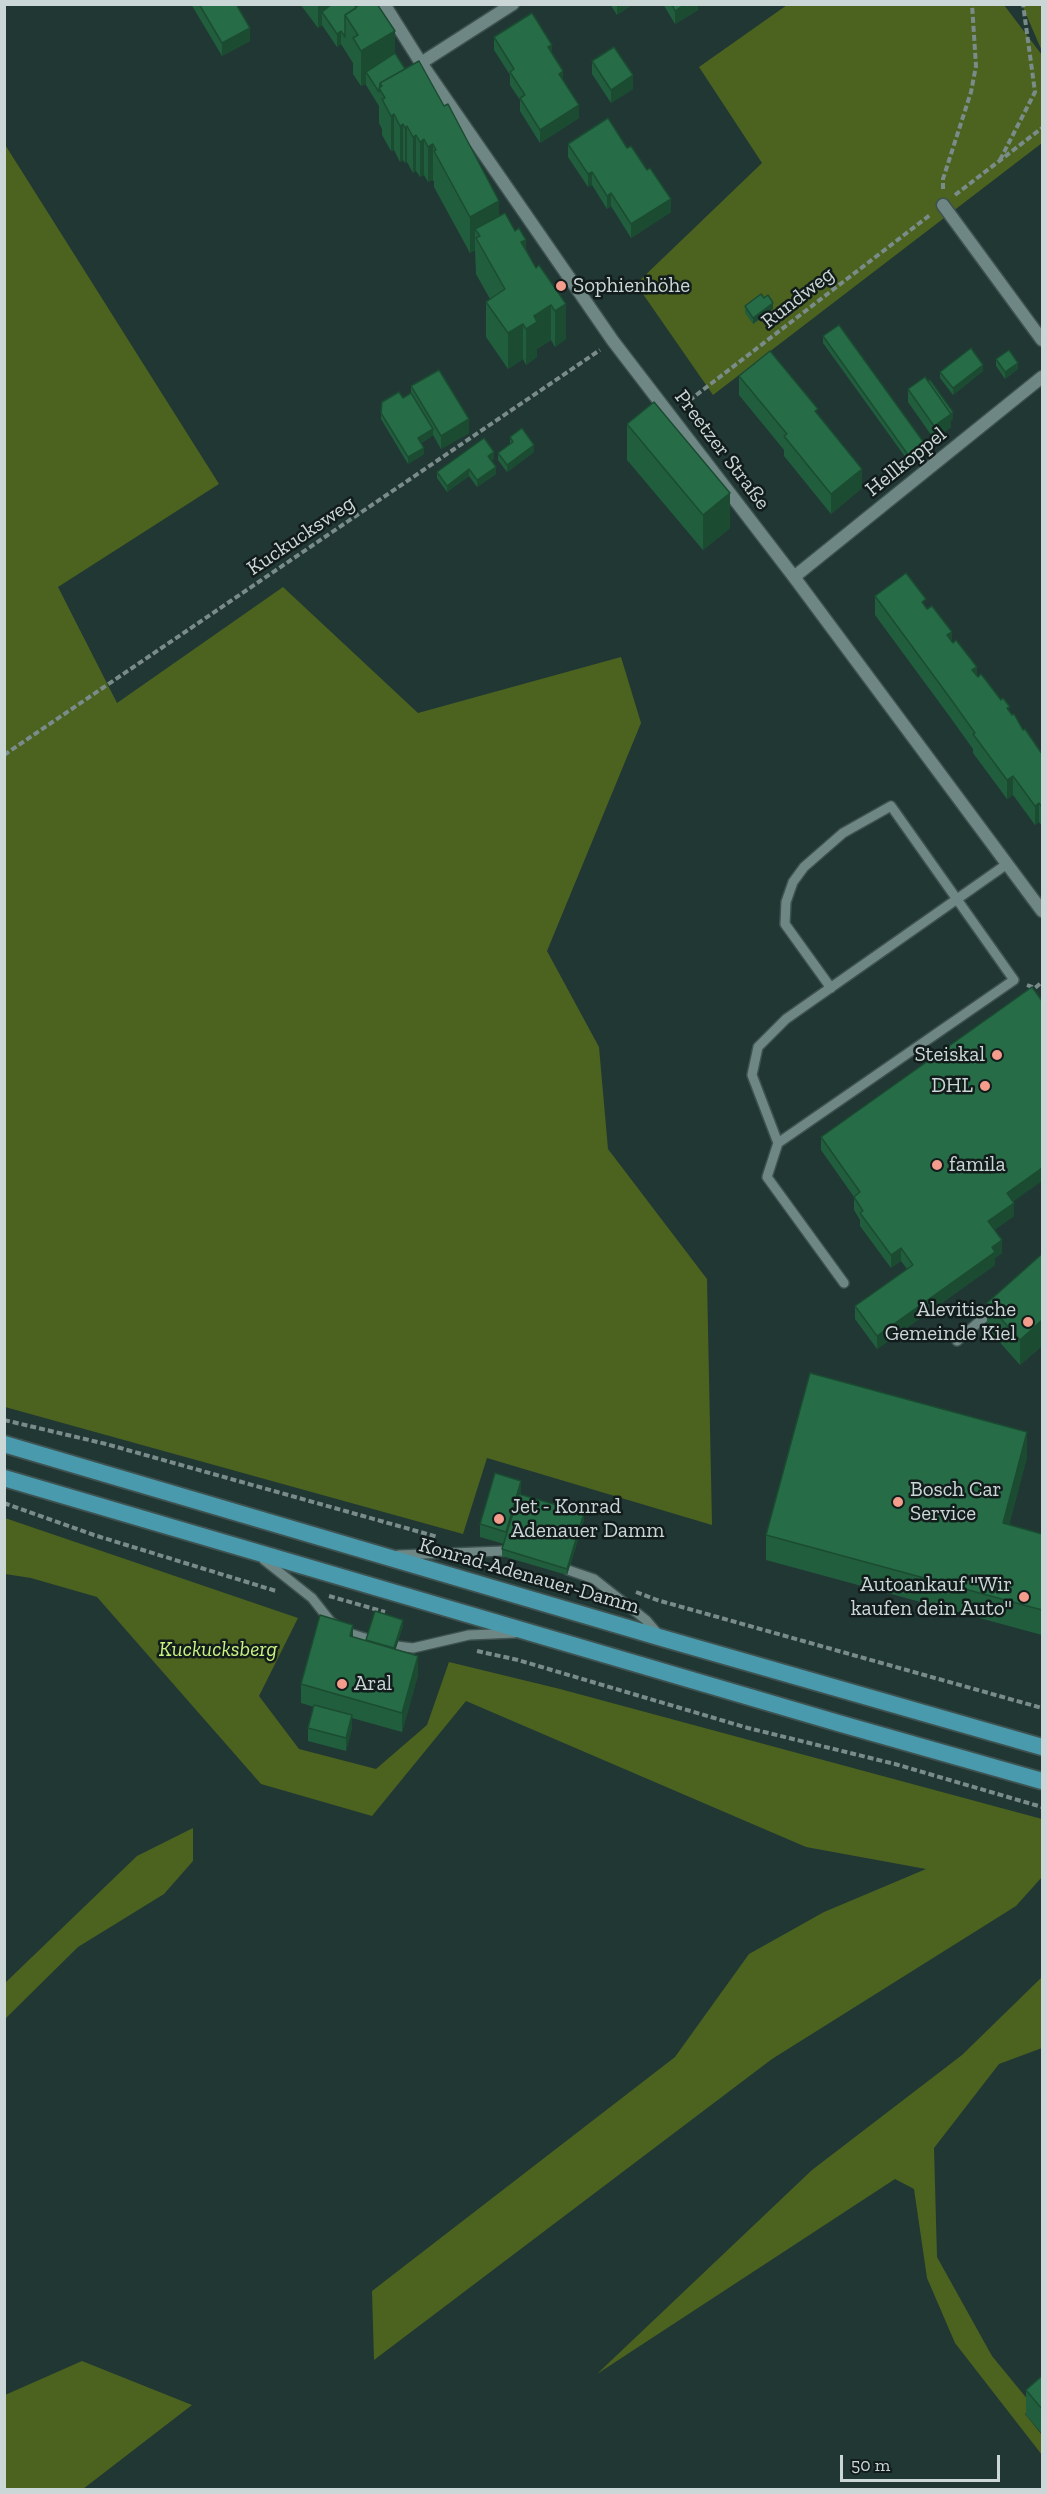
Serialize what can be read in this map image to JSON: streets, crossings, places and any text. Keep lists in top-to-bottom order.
{
  "streets": {
    "highway": ["Konrad-Adenauer-Damm"],
    "street": ["Preetzer Straße", "Hellkoppel"],
    "path": ["Rundweg", "Kuckucksweg"]
  },
  "crossings": [
    ["Rundweg", "Preetzer Straße"],
    ["Preetzer Straße", "Hellkoppel"],
    ["Preetzer Straße", "Kuckucksweg"]
  ],
  "parks": ["Kuckucksberg"],
  "places": [
    "Sophienhöhe",
    "Steiskal",
    "DHL",
    "famila",
    "Alevitische Gemeinde Kiel",
    "Bosch Car Service",
    "Jet - Konrad Adenauer Damm",
    "Autoankauf \"Wir kaufen dein Auto\"",
    "Aral"
  ],
  "scale_bar": "50 m"
}
